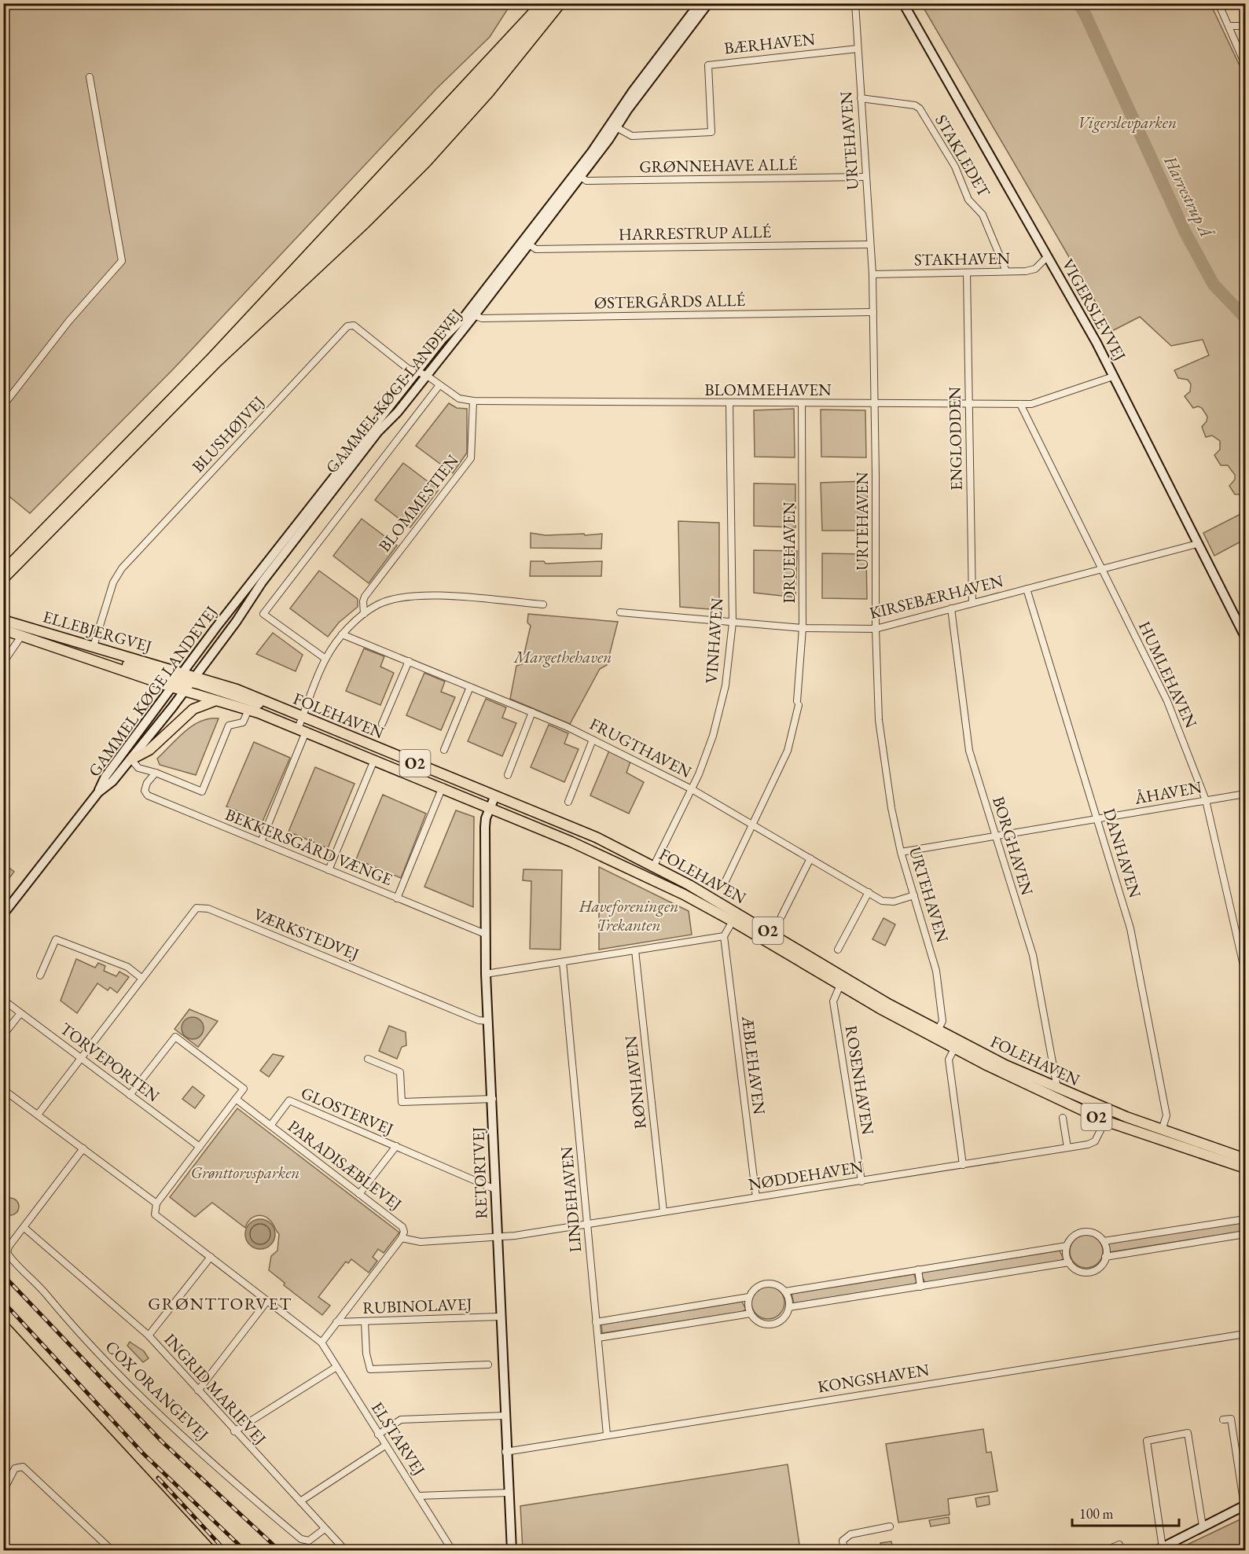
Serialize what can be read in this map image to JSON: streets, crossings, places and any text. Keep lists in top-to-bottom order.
{
  "streets": {
    "main road": ["ELLEBJERGVEJ", "FOLEHAVEN", "O2"],
    "street": [
      "BÆRHAVEN",
      "URTEHAVEN",
      "STAKLEDET",
      "GRØNNEHAVE ALLÉ",
      "HARRESTRUP ALLÉ",
      "STAKHAVEN",
      "ØSTERGÅRDS ALLÉ",
      "VIGERSLEVVEJ",
      "BLOMMEHAVEN",
      "GAMMEL KØGE LANDEVEJ",
      "BLUSHØJVEJ",
      "ENGLODDEN",
      "BLOMMESTIEN",
      "DRUEHAVEN",
      "KIRSEBÆRHAVEN",
      "VINHAVEN",
      "HUMLEHAVEN",
      "FRUGTHAVEN",
      "ÅHAVEN",
      "BORGHAVEN",
      "BEKKERSGÅRD VÆNGE",
      "DANHAVEN",
      "VÆRKSTEDVEJ",
      "TORVEPORTEN",
      "ÆBLEHAVEN",
      "ROSENHAVEN",
      "RØNHAVEN",
      "GLOSTERVEJ",
      "PARADISÆBLEVEJ",
      "RETORTVEJ",
      "NØDDEHAVEN",
      "LINDEHAVEN",
      "RUBINOLAVEJ",
      "KONGSHAVEN",
      "INGRID MARIEVEJ",
      "COX ORANGEVEJ",
      "ELSTARVEJ"
    ]
  },
  "crossings": [
    ["BÆRHAVEN", "URTEHAVEN"],
    ["BÆRHAVEN", "GAMMEL KØGE LANDEVEJ"],
    ["URTEHAVEN", "STAKLEDET"],
    ["URTEHAVEN", "GRØNNEHAVE ALLÉ"],
    ["URTEHAVEN", "HARRESTRUP ALLÉ"],
    ["URTEHAVEN", "STAKHAVEN"],
    ["URTEHAVEN", "ØSTERGÅRDS ALLÉ"],
    ["URTEHAVEN", "BLOMMEHAVEN"],
    ["URTEHAVEN", "KIRSEBÆRHAVEN"],
    ["URTEHAVEN", "FOLEHAVEN"],
    ["URTEHAVEN", "FRUGTHAVEN"],
    ["URTEHAVEN", "ÅHAVEN"],
    ["STAKLEDET", "STAKHAVEN"],
    ["GRØNNEHAVE ALLÉ", "GAMMEL KØGE LANDEVEJ"],
    ["HARRESTRUP ALLÉ", "GAMMEL KØGE LANDEVEJ"],
    ["STAKHAVEN", "VIGERSLEVVEJ"],
    ["STAKHAVEN", "ENGLODDEN"],
    ["ØSTERGÅRDS ALLÉ", "GAMMEL KØGE LANDEVEJ"],
    ["VIGERSLEVVEJ", "BLOMMEHAVEN"],
    ["VIGERSLEVVEJ", "KIRSEBÆRHAVEN"],
    ["BLOMMEHAVEN", "GAMMEL KØGE LANDEVEJ"],
    ["BLOMMEHAVEN", "BLUSHØJVEJ"],
    ["BLOMMEHAVEN", "ENGLODDEN"],
    ["BLOMMEHAVEN", "BLOMMESTIEN"],
    ["BLOMMEHAVEN", "DRUEHAVEN"],
    ["BLOMMEHAVEN", "VINHAVEN"],
    ["BLOMMEHAVEN", "HUMLEHAVEN"],
    ["GAMMEL KØGE LANDEVEJ", "BLUSHØJVEJ"],
    ["GAMMEL KØGE LANDEVEJ", "ELLEBJERGVEJ"],
    ["GAMMEL KØGE LANDEVEJ", "FOLEHAVEN"],
    ["BLUSHØJVEJ", "ELLEBJERGVEJ"],
    ["ENGLODDEN", "KIRSEBÆRHAVEN"],
    ["DRUEHAVEN", "KIRSEBÆRHAVEN"],
    ["DRUEHAVEN", "FRUGTHAVEN"],
    ["KIRSEBÆRHAVEN", "VINHAVEN"],
    ["KIRSEBÆRHAVEN", "HUMLEHAVEN"],
    ["KIRSEBÆRHAVEN", "BORGHAVEN"],
    ["KIRSEBÆRHAVEN", "DANHAVEN"],
    ["ELLEBJERGVEJ", "FOLEHAVEN"],
    ["VINHAVEN", "FOLEHAVEN"],
    ["VINHAVEN", "FRUGTHAVEN"],
    ["HUMLEHAVEN", "ÅHAVEN"],
    ["FOLEHAVEN", "FRUGTHAVEN"],
    ["FOLEHAVEN", "BORGHAVEN"],
    ["FOLEHAVEN", "BEKKERSGÅRD VÆNGE"],
    ["FOLEHAVEN", "DANHAVEN"],
    ["FOLEHAVEN", "ROSENHAVEN"],
    ["FOLEHAVEN", "RETORTVEJ"],
    ["FOLEHAVEN", "NØDDEHAVEN"],
    ["ÅHAVEN", "BORGHAVEN"],
    ["ÅHAVEN", "DANHAVEN"],
    ["BEKKERSGÅRD VÆNGE", "RETORTVEJ"],
    ["VÆRKSTEDVEJ", "TORVEPORTEN"],
    ["VÆRKSTEDVEJ", "RETORTVEJ"],
    ["ÆBLEHAVEN", "NØDDEHAVEN"],
    ["ROSENHAVEN", "NØDDEHAVEN"],
    ["RØNHAVEN", "NØDDEHAVEN"],
    ["GLOSTERVEJ", "PARADISÆBLEVEJ"],
    ["GLOSTERVEJ", "RETORTVEJ"],
    ["PARADISÆBLEVEJ", "NØDDEHAVEN"],
    ["RETORTVEJ", "NØDDEHAVEN"],
    ["RETORTVEJ", "RUBINOLAVEJ"],
    ["RETORTVEJ", "KONGSHAVEN"],
    ["NØDDEHAVEN", "LINDEHAVEN"],
    ["LINDEHAVEN", "KONGSHAVEN"],
    ["INGRID MARIEVEJ", "COX ORANGEVEJ"]
  ],
  "districts": ["GRØNTTORVET"],
  "water": ["Harrestrup Å"],
  "parks": [
    "Vigerslevparken",
    "Margethehaven",
    "Haveforeningen Trekanten",
    "Grønttorvsparken"
  ],
  "scale_bar": "100 m"
}
